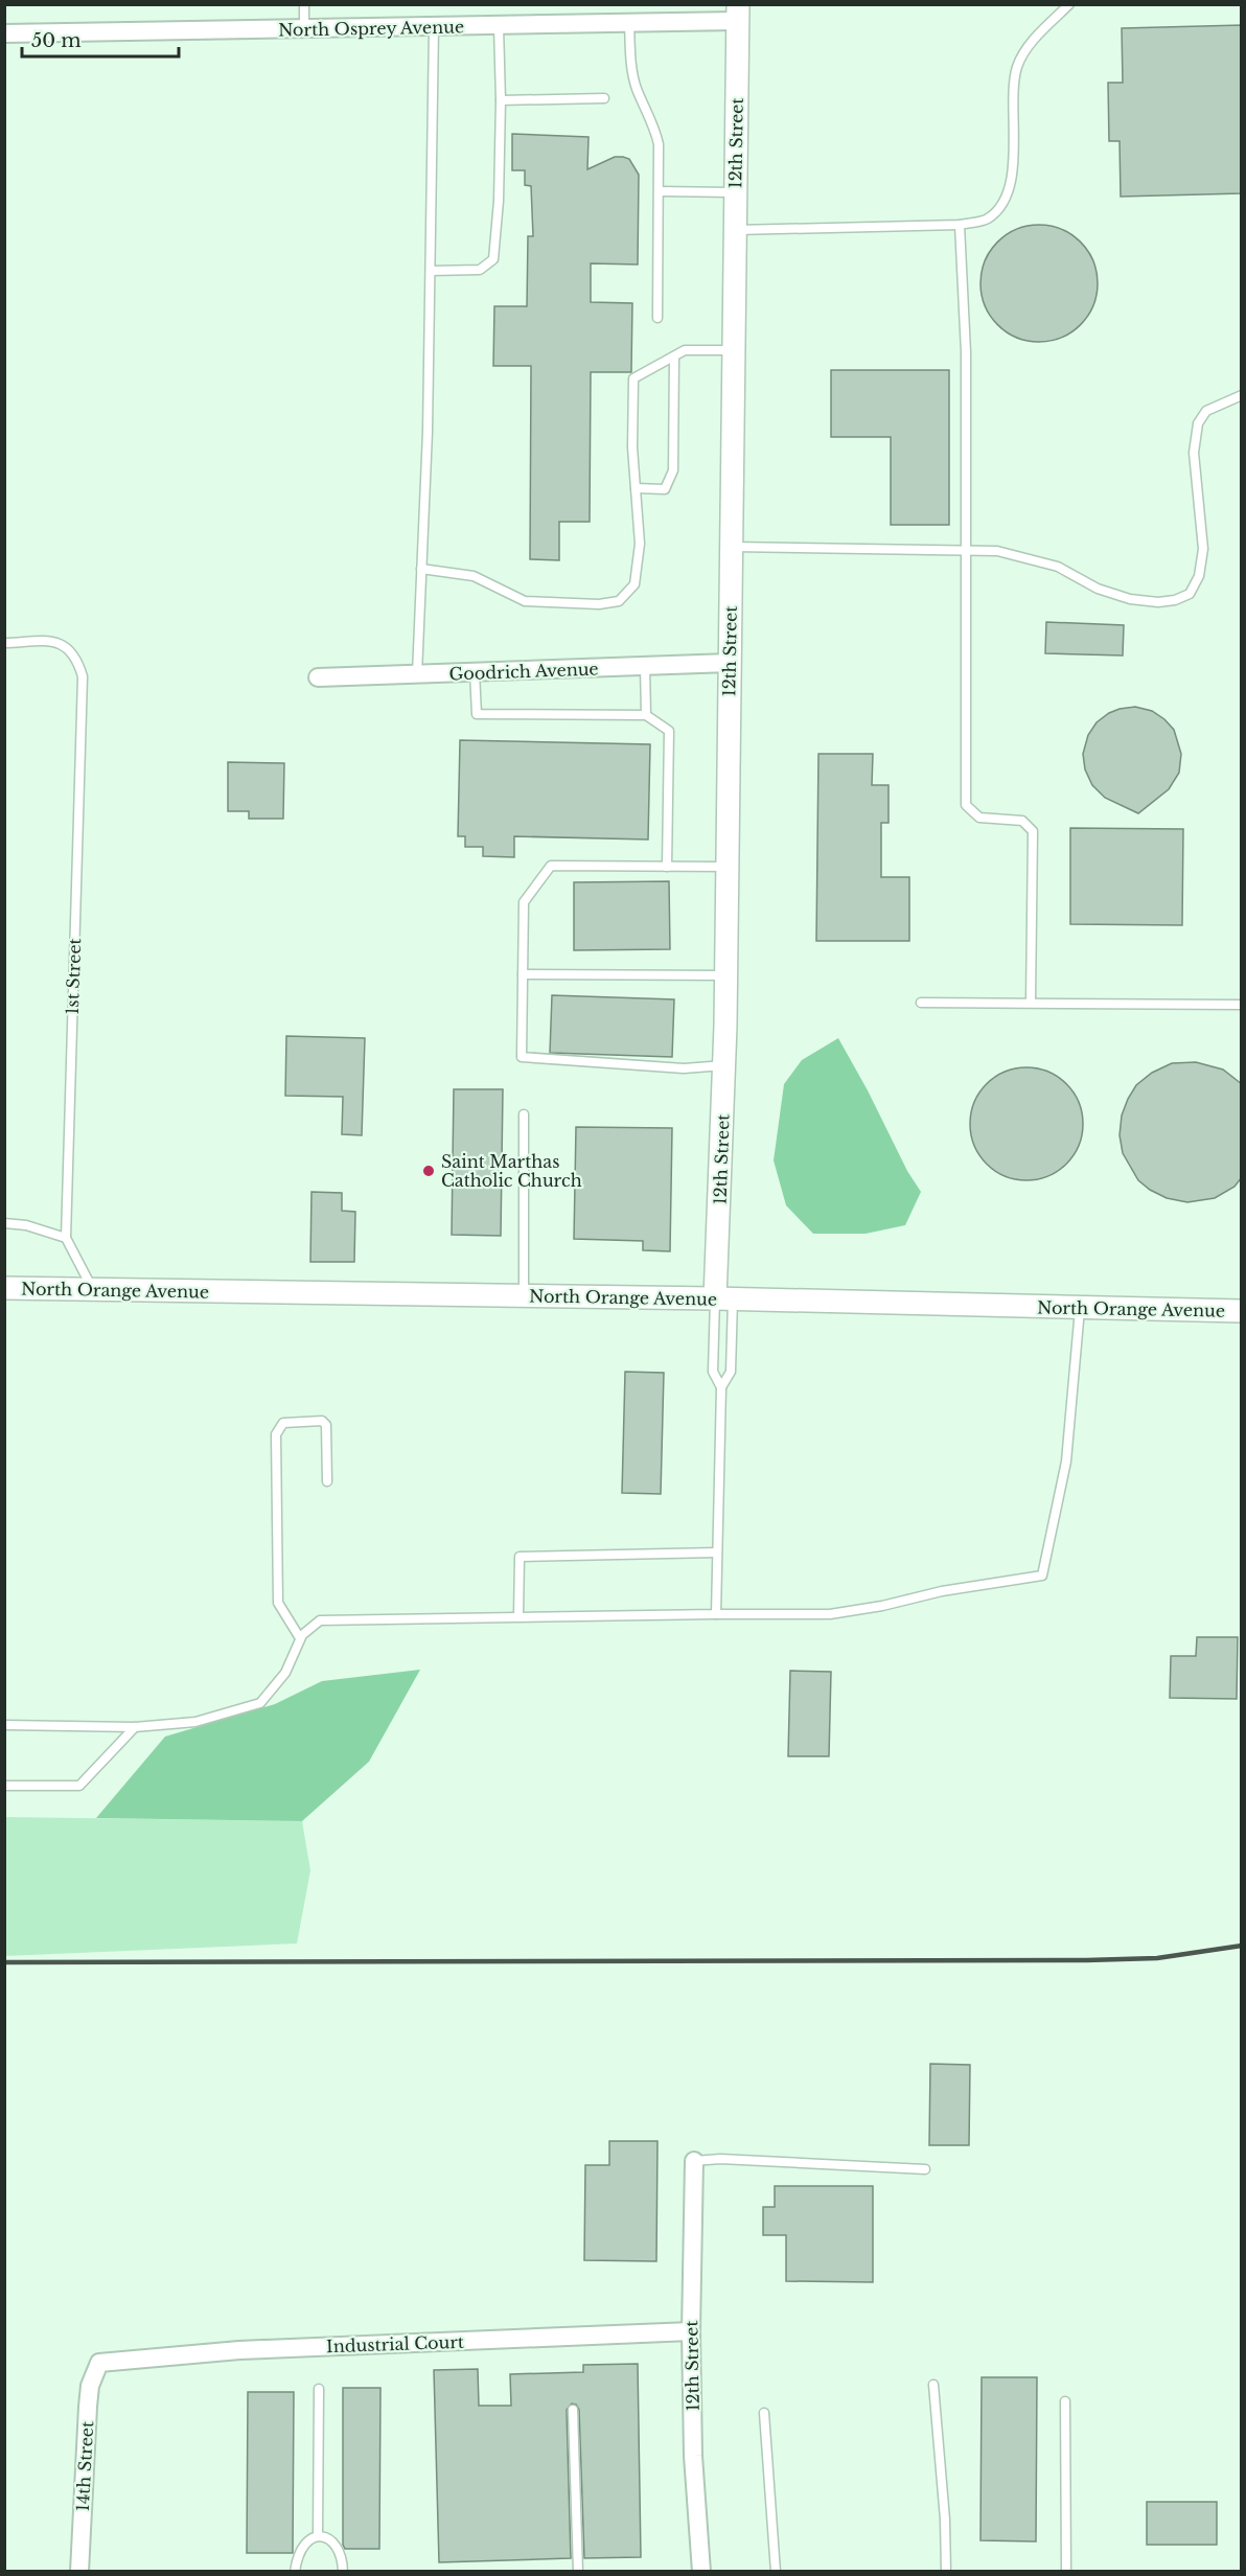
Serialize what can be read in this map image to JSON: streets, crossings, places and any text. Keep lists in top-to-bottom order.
{
  "streets": {
    "street": [
      "North Osprey Avenue",
      "12th Street",
      "Goodrich Avenue",
      "North Orange Avenue",
      "Industrial Court",
      "14th Street"
    ],
    "lane": ["1st Street"]
  },
  "crossings": [
    ["North Osprey Avenue", "12th Street"],
    ["12th Street", "Goodrich Avenue"],
    ["12th Street", "North Orange Avenue"],
    ["12th Street", "Industrial Court"],
    ["Industrial Court", "14th Street"]
  ],
  "places": ["Saint Marthas Catholic Church"],
  "scale_bar": "50 m"
}
